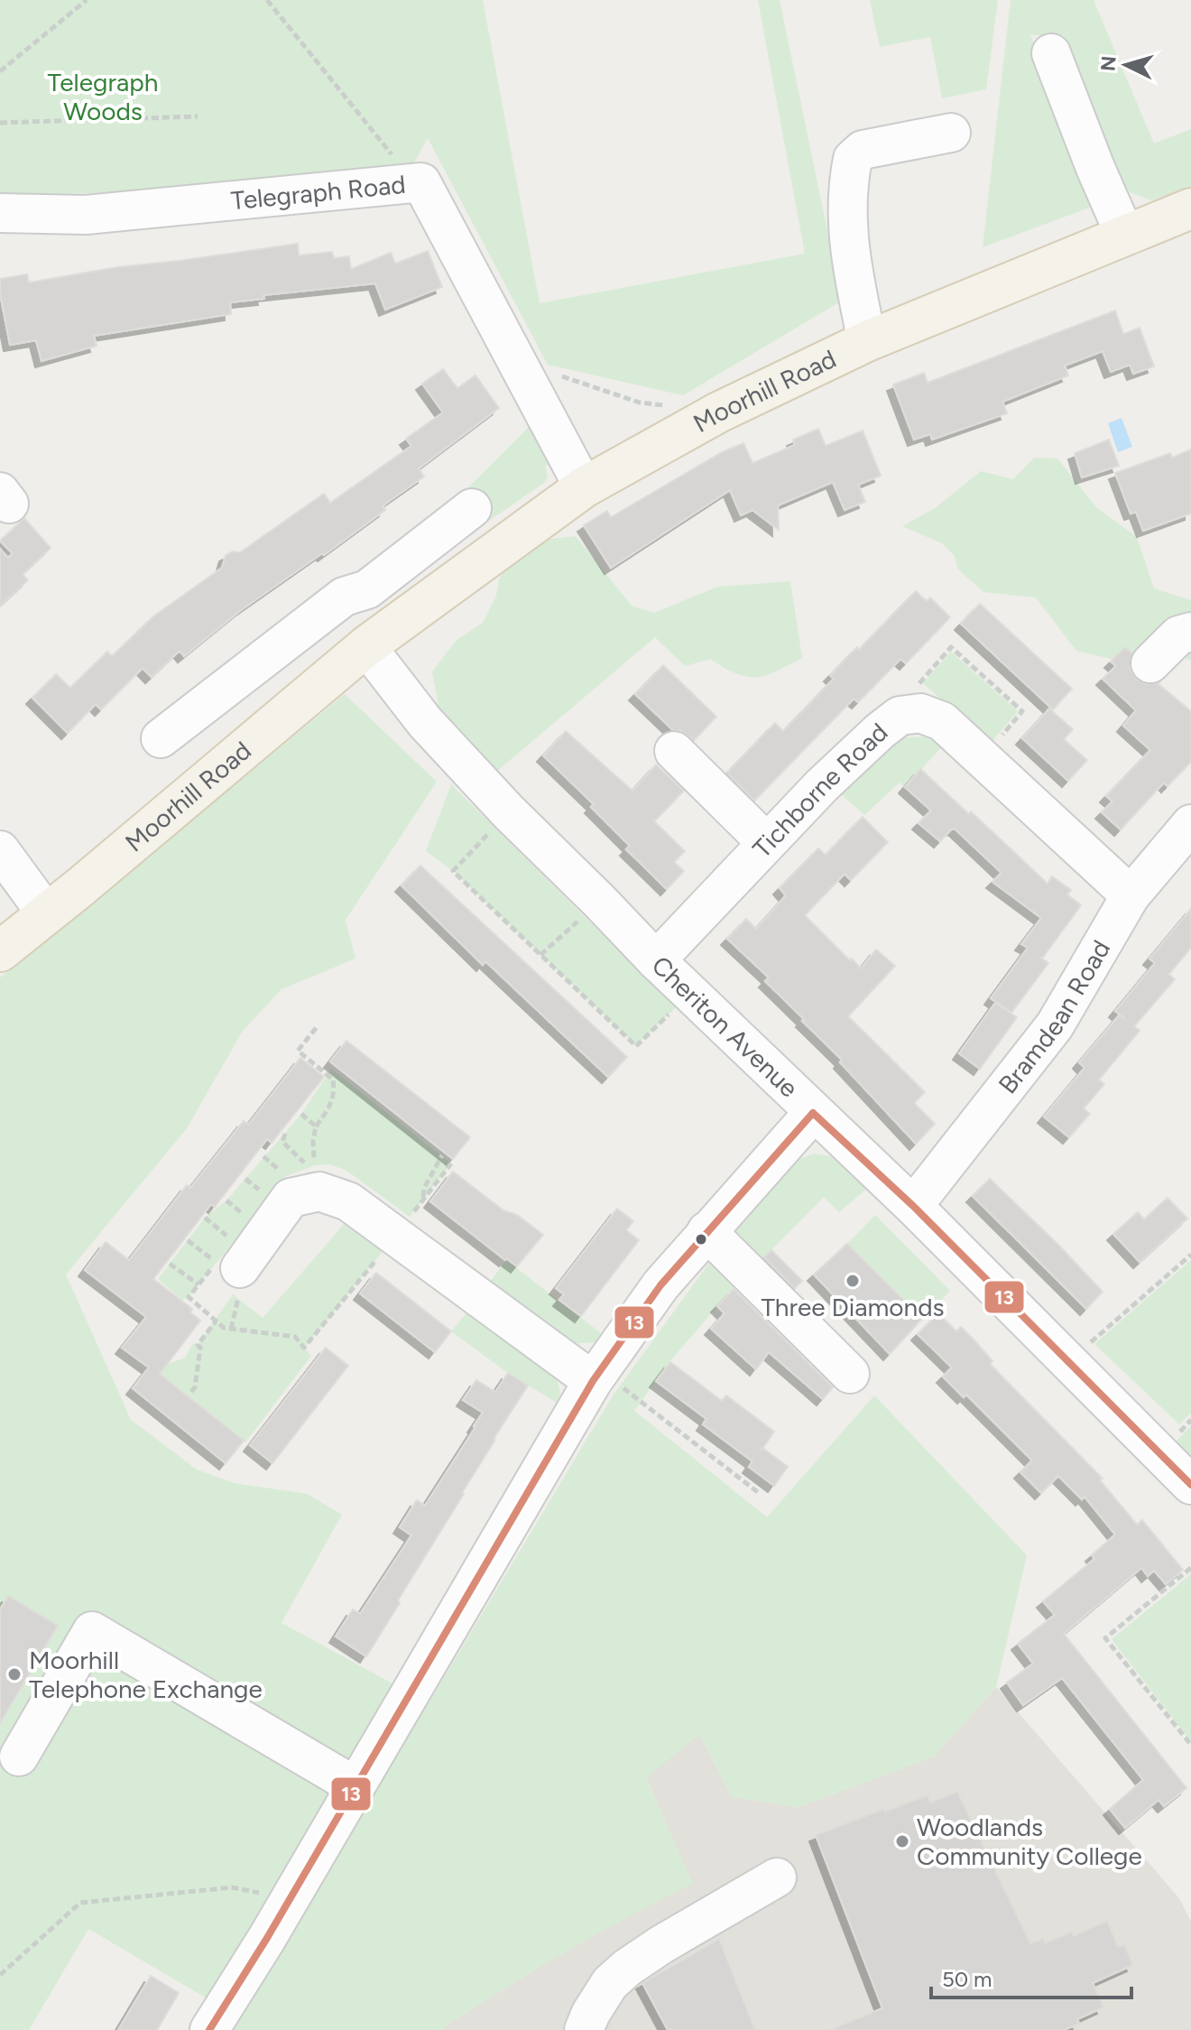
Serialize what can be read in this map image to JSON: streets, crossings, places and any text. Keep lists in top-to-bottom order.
{
  "streets": {
    "main road": ["Moorhill Road"],
    "street": [
      "Telegraph Road",
      "Tichborne Road",
      "Bramdean Road",
      "Cheriton Avenue"
    ]
  },
  "crossings": [
    ["Telegraph Road", "Moorhill Road"],
    ["Moorhill Road", "Cheriton Avenue"],
    ["Tichborne Road", "Bramdean Road"],
    ["Tichborne Road", "Cheriton Avenue"],
    ["Bramdean Road", "Cheriton Avenue"]
  ],
  "parks": ["Telegraph Woods"],
  "places": ["Three Diamonds", "Moorhill Telephone Exchange", "Woodlands Community College"],
  "lines": ["transit line 13"],
  "scale_bar": "50 m",
  "north": "left"
}
